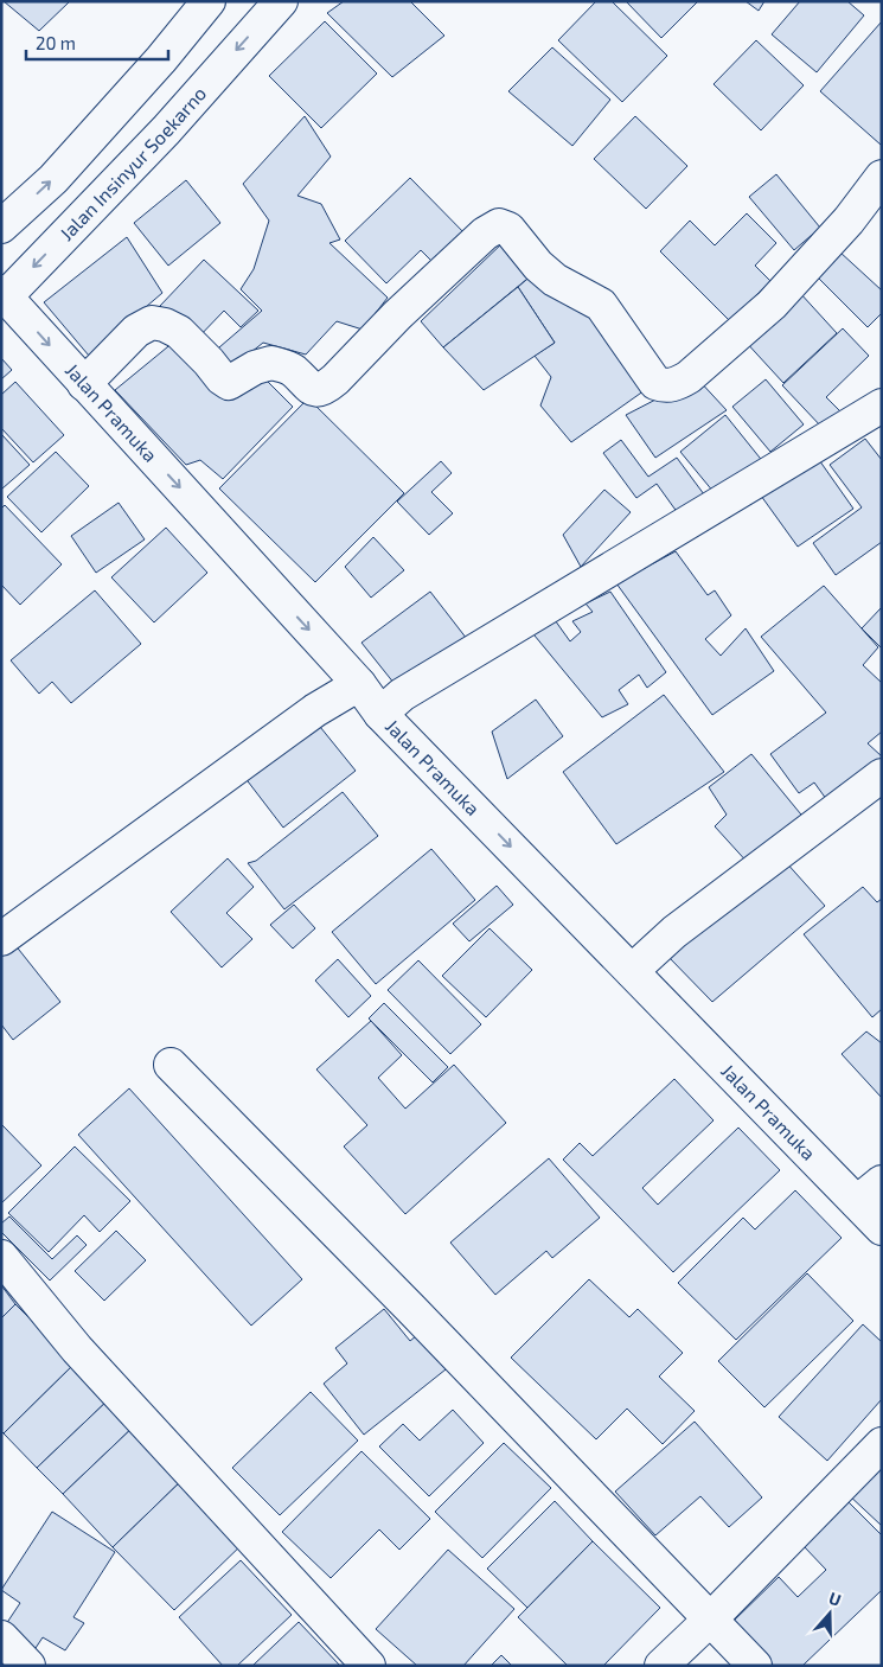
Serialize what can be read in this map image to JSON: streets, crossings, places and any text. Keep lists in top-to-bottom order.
{
  "streets": {
    "street": ["Jalan Insinyur Soekarno", "Jalan Pramuka"]
  },
  "crossings": [
    ["Jalan Insinyur Soekarno", "Jalan Pramuka"]
  ],
  "one_way": ["Jalan Pramuka"],
  "scale_bar": "20 m",
  "north": "top"
}
